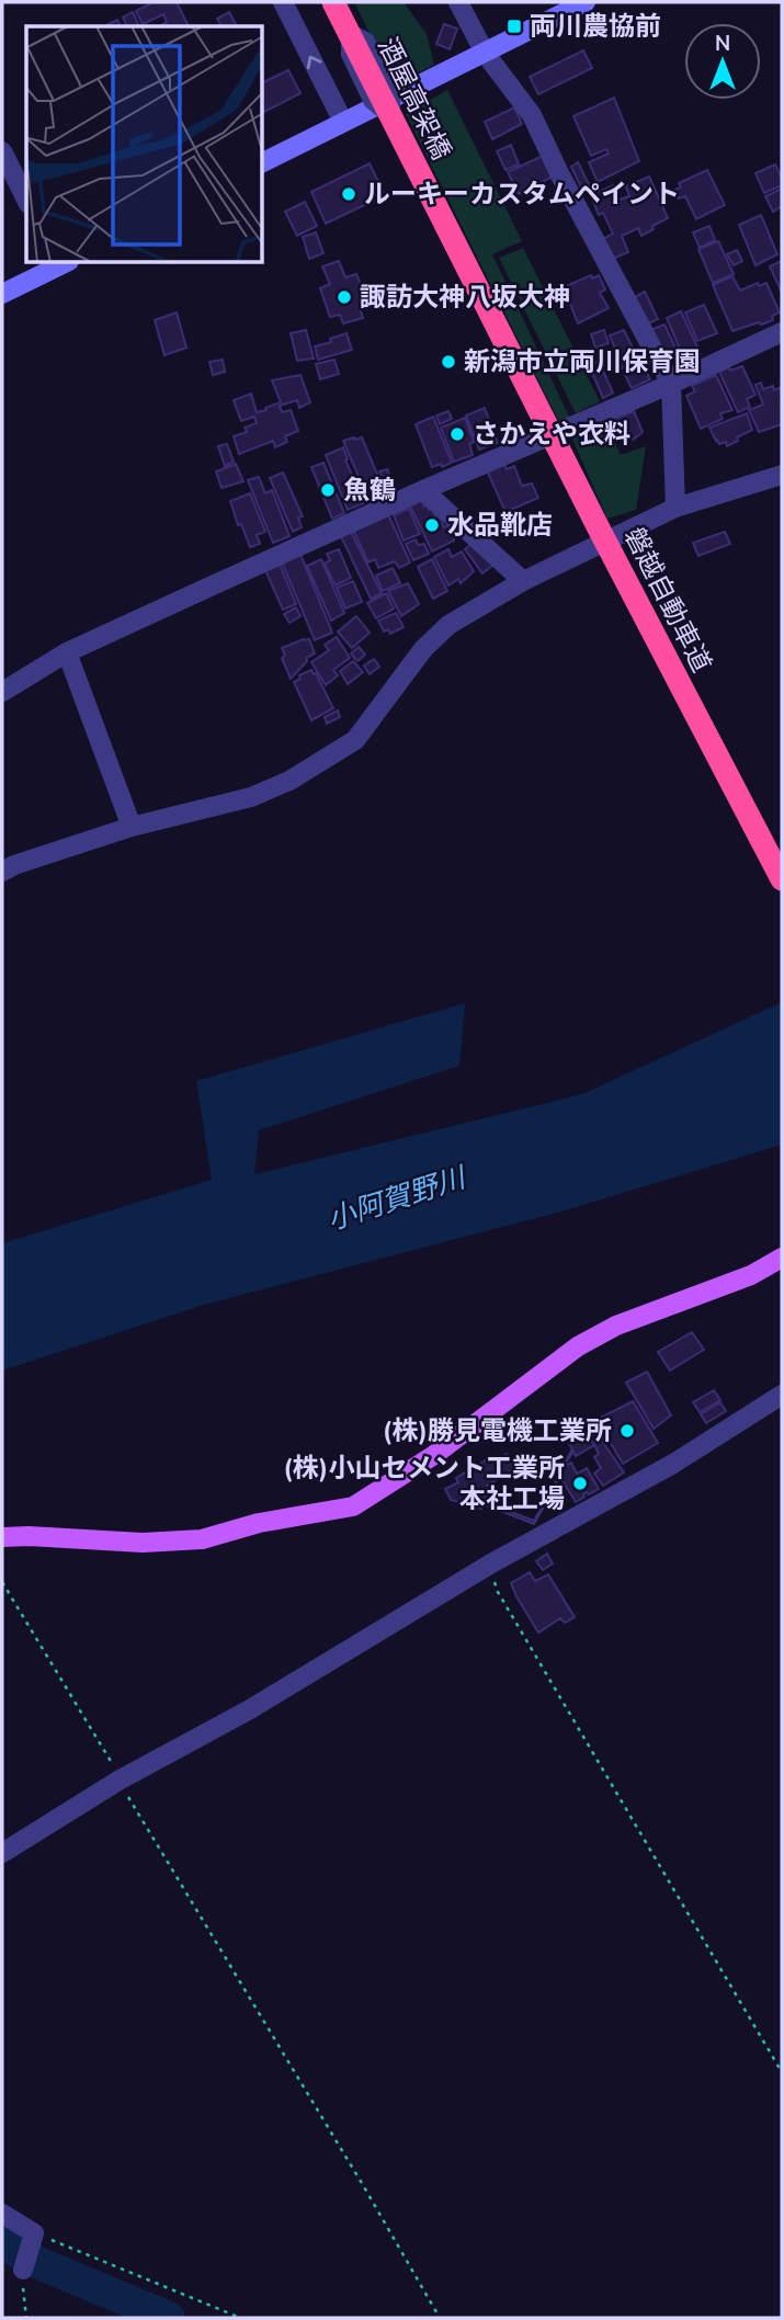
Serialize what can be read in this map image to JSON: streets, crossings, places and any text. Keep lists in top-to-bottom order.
{
  "streets": {
    "highway": ["酒屋高架橋", "磐越自動車道"]
  },
  "crossings": [
    ["酒屋高架橋", "磐越自動車道"]
  ],
  "water": ["小阿賀野川"],
  "places": {
    "transit": ["両川農協前"],
    "other": [
      "ルーキーカスタムペイント",
      "諏訪大神八坂大神",
      "新潟市立両川保育園",
      "さかえや衣料",
      "魚鶴",
      "水品靴店",
      "(株)勝見電機工業所",
      "(株)小山セメント工業所 本社工場"
    ]
  },
  "north": "top"
}
